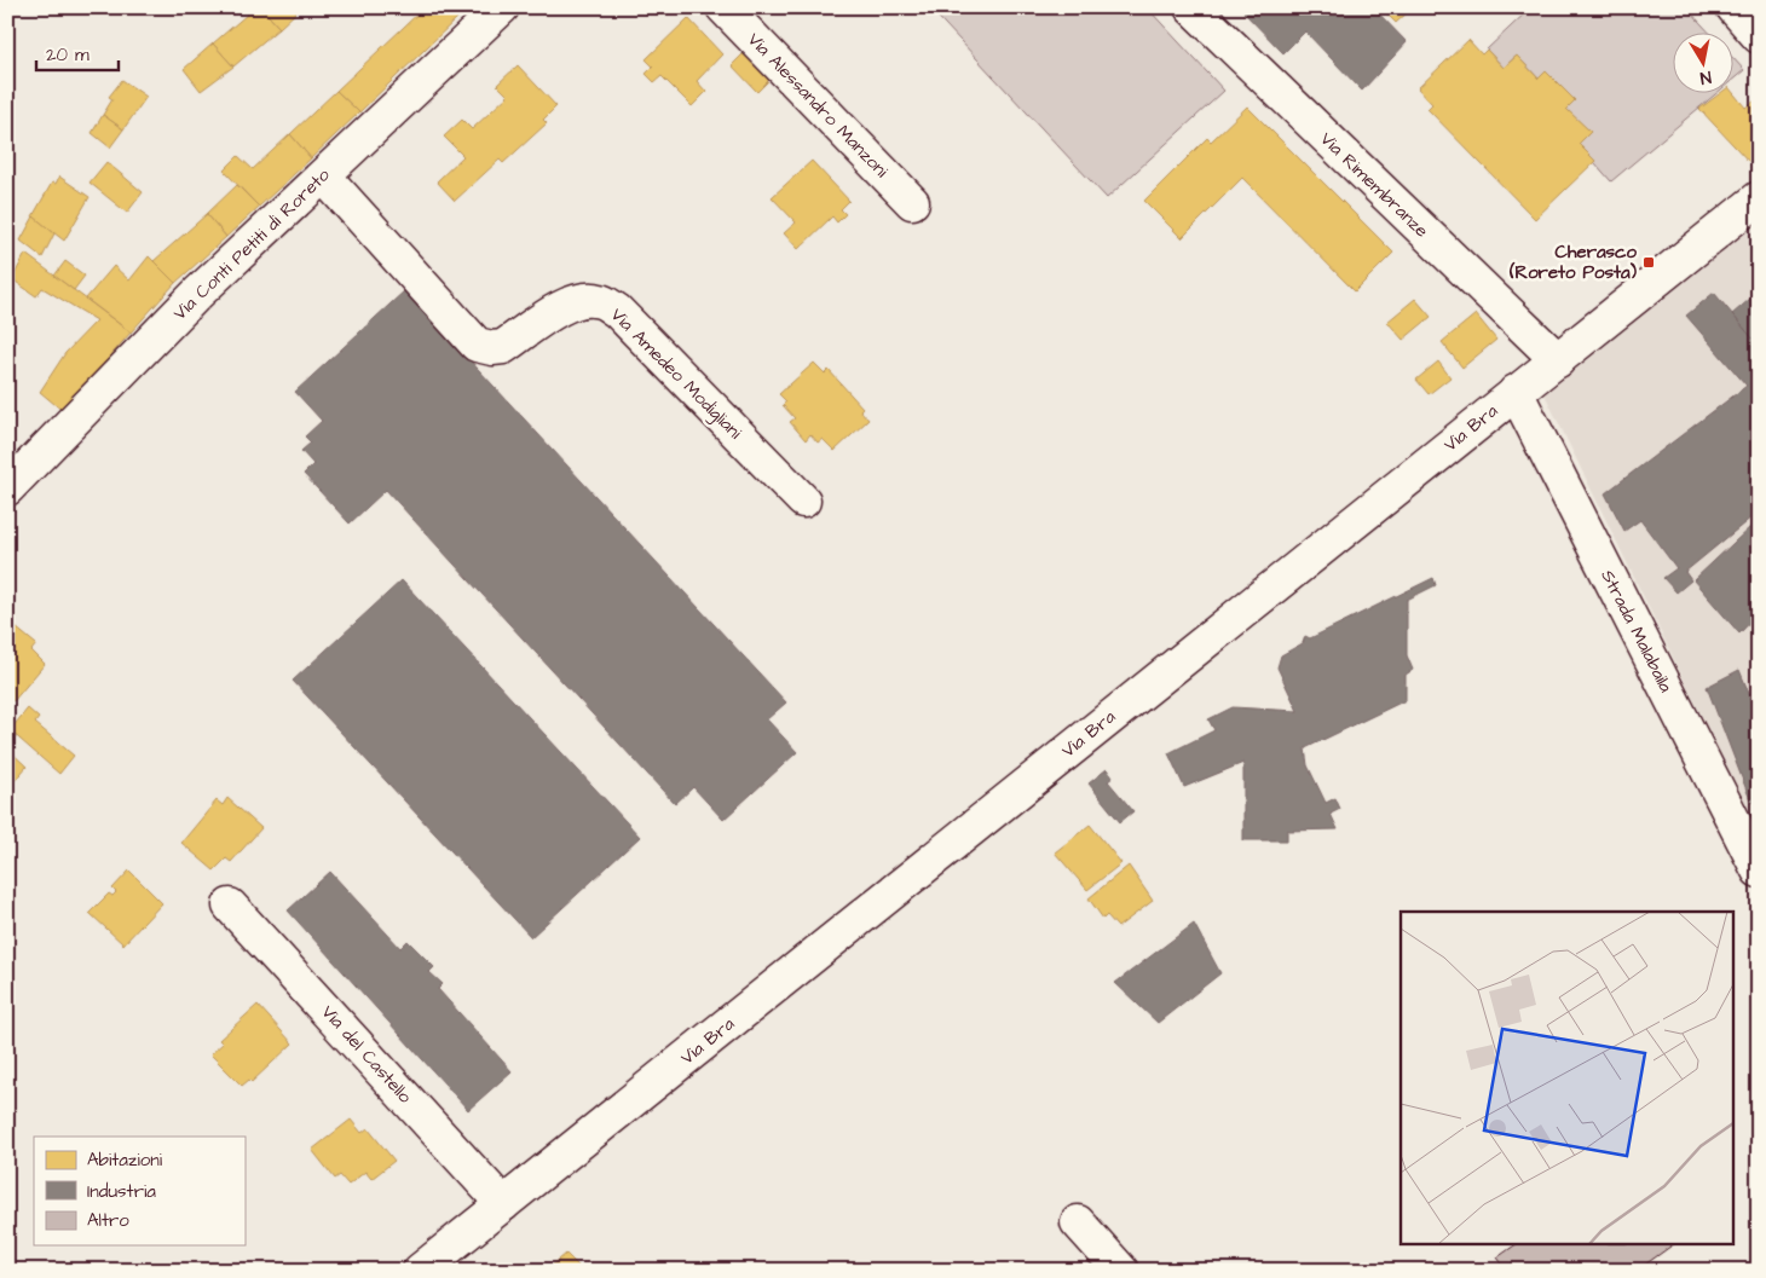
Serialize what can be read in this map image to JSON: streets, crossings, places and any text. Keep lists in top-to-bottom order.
{
  "streets": {
    "street": [
      "Via Alessandro Manzoni",
      "Via Rimembranze",
      "Via Conti Petiti di Roreto",
      "Via Amedeo Modigliani",
      "Via Bra",
      "Strada Malabaila",
      "Via del Castello"
    ]
  },
  "crossings": [
    ["Via Rimembranze", "Via Bra"],
    ["Via Conti Petiti di Roreto", "Via Amedeo Modigliani"],
    ["Via Bra", "Strada Malabaila"],
    ["Via Bra", "Via del Castello"]
  ],
  "places": {
    "transit": ["Cherasco (Roreto Posta)"]
  },
  "legend": ["Abitazioni", "Industria", "Altro"],
  "scale_bar": "20 m",
  "north": "bottom"
}
